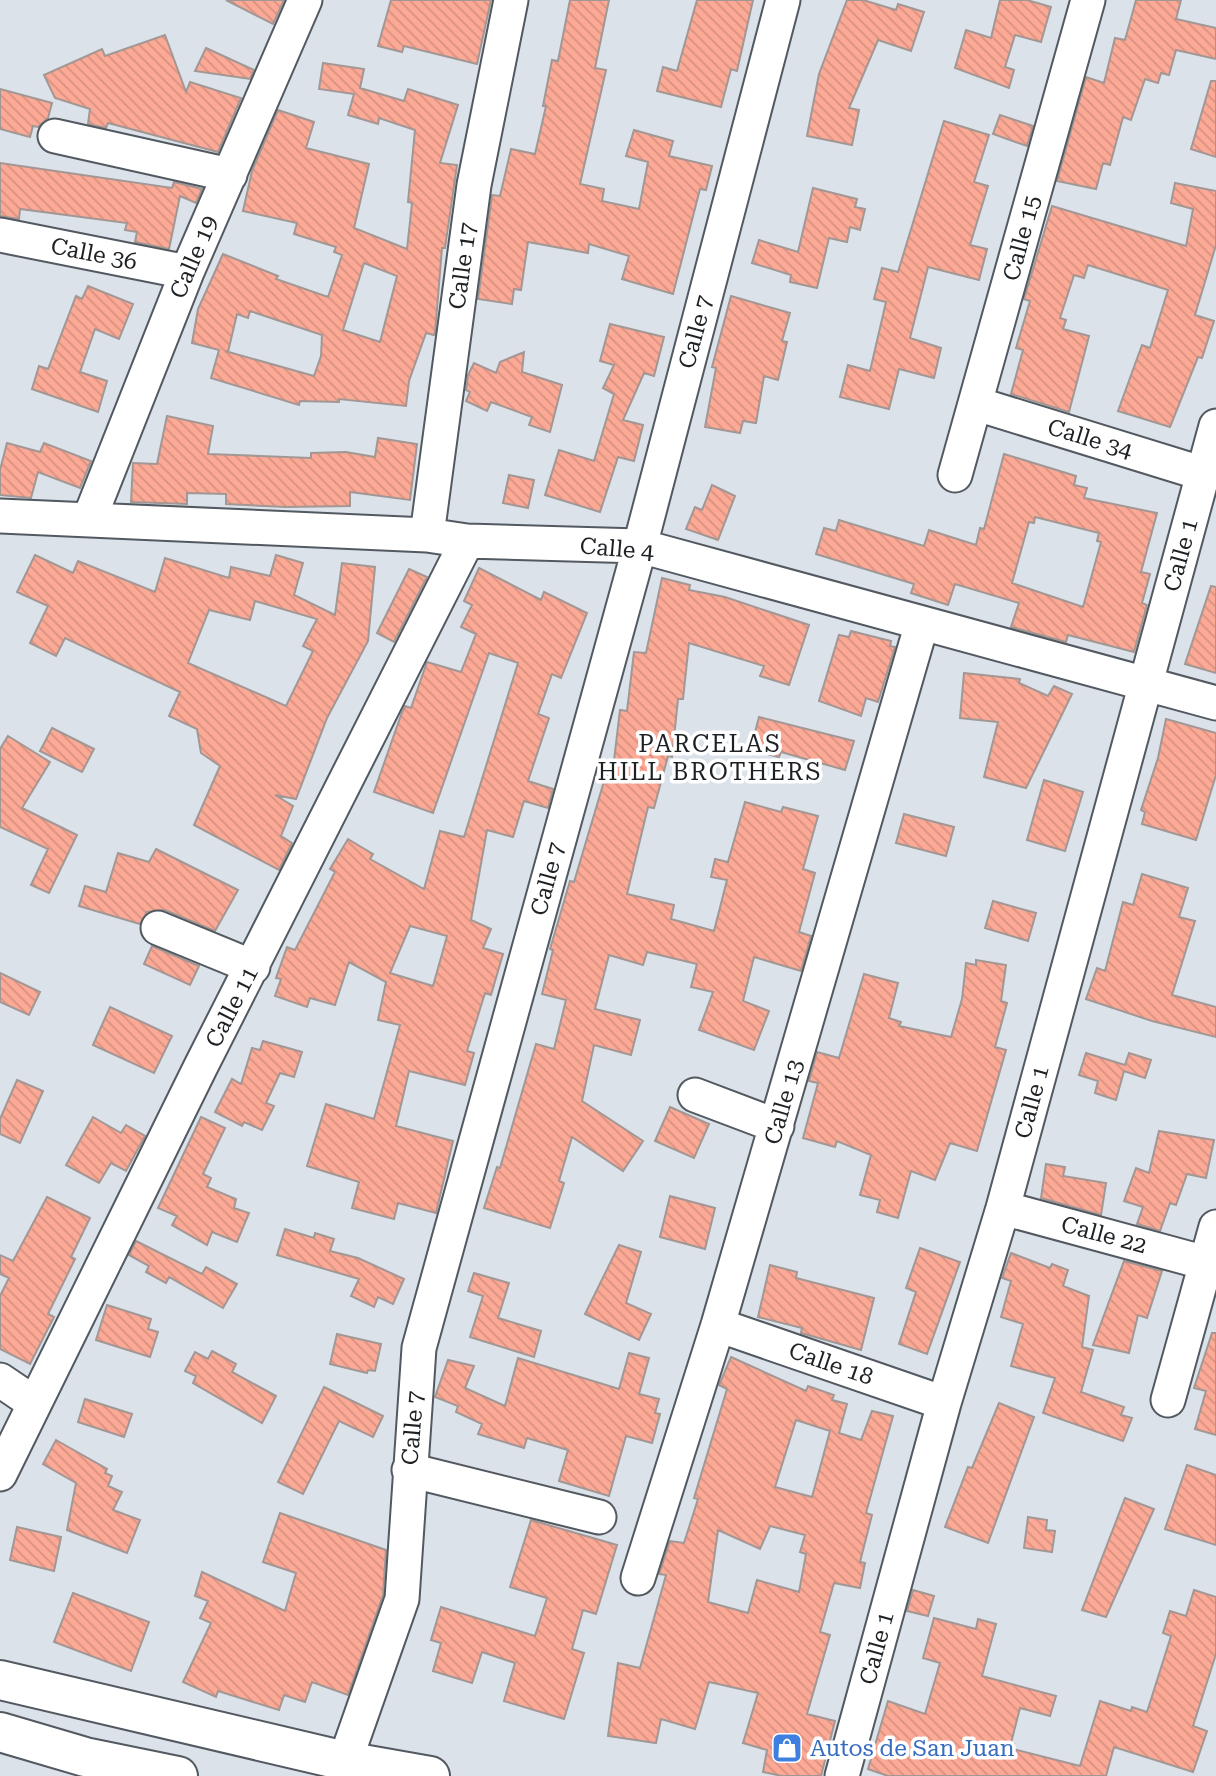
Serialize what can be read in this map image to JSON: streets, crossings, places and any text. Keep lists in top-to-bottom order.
{
  "streets": {
    "street": [
      "Calle 15",
      "Calle 36",
      "Calle 19",
      "Calle 17",
      "Calle 7",
      "Calle 34",
      "Calle 4",
      "Calle 1",
      "Calle 11",
      "Calle 13",
      "Calle 22",
      "Calle 18"
    ]
  },
  "crossings": [
    ["Calle 15", "Calle 34"],
    ["Calle 36", "Calle 19"],
    ["Calle 19", "Calle 4"],
    ["Calle 17", "Calle 4"],
    ["Calle 7", "Calle 4"],
    ["Calle 34", "Calle 1"],
    ["Calle 4", "Calle 1"],
    ["Calle 4", "Calle 11"],
    ["Calle 4", "Calle 13"],
    ["Calle 1", "Calle 22"],
    ["Calle 1", "Calle 18"],
    ["Calle 13", "Calle 18"]
  ],
  "districts": ["PARCELAS HILL BROTHERS"],
  "places": {
    "shop": ["Autos de San Juan"]
  }
}
